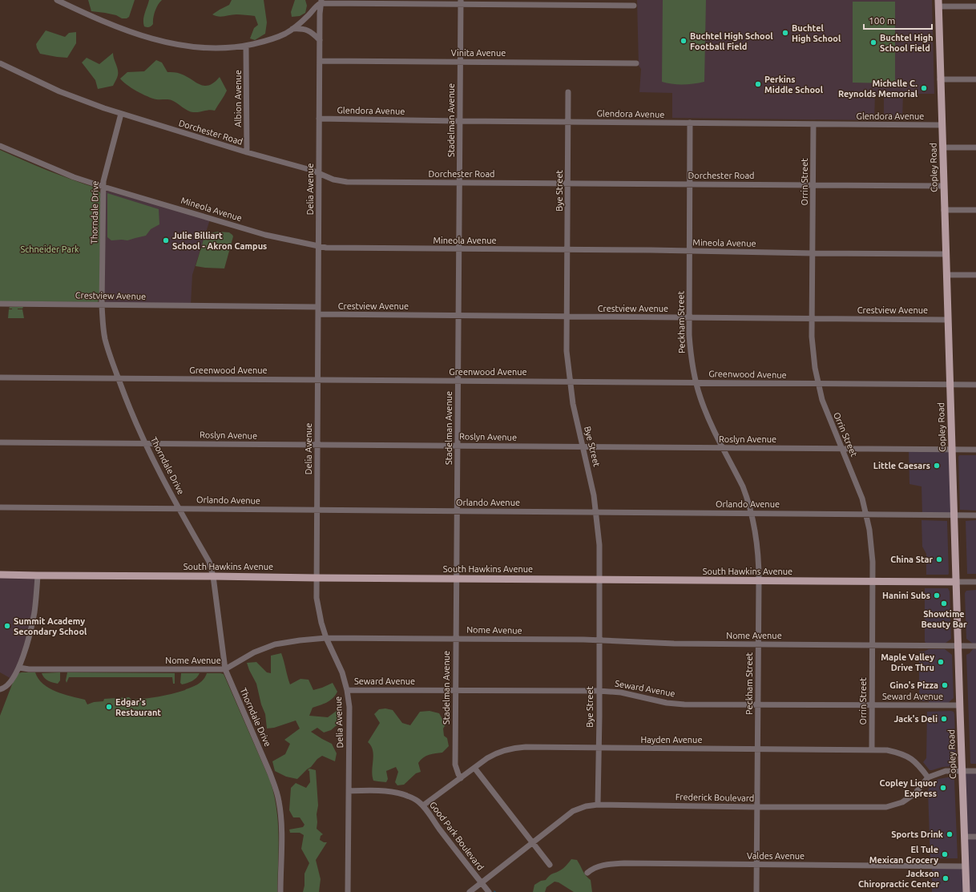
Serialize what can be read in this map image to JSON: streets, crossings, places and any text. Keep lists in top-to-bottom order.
{
  "streets": {
    "main road": ["Copley Road", "South Hawkins Avenue"],
    "street": [
      "Vinita Avenue",
      "Albion Avenue",
      "Glendora Avenue",
      "Stadelman Avenue",
      "Dorchester Road",
      "Orrin Street",
      "Delia Avenue",
      "Bye Street",
      "Mineola Avenue",
      "Thorndale Drive",
      "Crestview Avenue",
      "Peckham Street",
      "Greenwood Avenue",
      "Roslyn Avenue",
      "Orlando Avenue",
      "Nome Avenue",
      "Seward Avenue",
      "Hayden Avenue",
      "Frederick Boulevard",
      "Good Park Boulevard",
      "Valdes Avenue"
    ]
  },
  "crossings": [
    ["Vinita Avenue", "Stadelman Avenue"],
    ["Vinita Avenue", "Delia Avenue"],
    ["Albion Avenue", "Dorchester Road"],
    ["Glendora Avenue", "Stadelman Avenue"],
    ["Glendora Avenue", "Copley Road"],
    ["Glendora Avenue", "Orrin Street"],
    ["Glendora Avenue", "Delia Avenue"],
    ["Glendora Avenue", "Bye Street"],
    ["Glendora Avenue", "Peckham Street"],
    ["Stadelman Avenue", "Dorchester Road"],
    ["Stadelman Avenue", "Mineola Avenue"],
    ["Stadelman Avenue", "Crestview Avenue"],
    ["Stadelman Avenue", "Greenwood Avenue"],
    ["Stadelman Avenue", "Roslyn Avenue"],
    ["Stadelman Avenue", "Orlando Avenue"],
    ["Stadelman Avenue", "South Hawkins Avenue"],
    ["Stadelman Avenue", "Nome Avenue"],
    ["Stadelman Avenue", "Seward Avenue"],
    ["Stadelman Avenue", "Hayden Avenue"],
    ["Dorchester Road", "Copley Road"],
    ["Dorchester Road", "Orrin Street"],
    ["Dorchester Road", "Delia Avenue"],
    ["Dorchester Road", "Bye Street"],
    ["Dorchester Road", "Thorndale Drive"],
    ["Dorchester Road", "Peckham Street"],
    ["Copley Road", "Mineola Avenue"],
    ["Copley Road", "Crestview Avenue"],
    ["Copley Road", "Greenwood Avenue"],
    ["Copley Road", "Roslyn Avenue"],
    ["Copley Road", "Orlando Avenue"],
    ["Copley Road", "South Hawkins Avenue"],
    ["Copley Road", "Nome Avenue"],
    ["Copley Road", "Seward Avenue"],
    ["Copley Road", "Valdes Avenue"],
    ["Orrin Street", "Mineola Avenue"],
    ["Orrin Street", "Crestview Avenue"],
    ["Orrin Street", "Greenwood Avenue"],
    ["Orrin Street", "Roslyn Avenue"],
    ["Orrin Street", "Orlando Avenue"],
    ["Orrin Street", "South Hawkins Avenue"],
    ["Orrin Street", "Nome Avenue"],
    ["Orrin Street", "Seward Avenue"],
    ["Orrin Street", "Hayden Avenue"],
    ["Delia Avenue", "Mineola Avenue"],
    ["Delia Avenue", "Crestview Avenue"],
    ["Delia Avenue", "Greenwood Avenue"],
    ["Delia Avenue", "Roslyn Avenue"],
    ["Delia Avenue", "Orlando Avenue"],
    ["Delia Avenue", "South Hawkins Avenue"],
    ["Delia Avenue", "Nome Avenue"],
    ["Delia Avenue", "Seward Avenue"],
    ["Delia Avenue", "Good Park Boulevard"],
    ["Bye Street", "Mineola Avenue"],
    ["Bye Street", "Crestview Avenue"],
    ["Bye Street", "Greenwood Avenue"],
    ["Bye Street", "Roslyn Avenue"],
    ["Bye Street", "Orlando Avenue"],
    ["Bye Street", "South Hawkins Avenue"],
    ["Bye Street", "Nome Avenue"],
    ["Bye Street", "Seward Avenue"],
    ["Bye Street", "Hayden Avenue"],
    ["Bye Street", "Frederick Boulevard"],
    ["Mineola Avenue", "Thorndale Drive"],
    ["Mineola Avenue", "Peckham Street"],
    ["Thorndale Drive", "Crestview Avenue"],
    ["Thorndale Drive", "Greenwood Avenue"],
    ["Thorndale Drive", "Roslyn Avenue"],
    ["Thorndale Drive", "Orlando Avenue"],
    ["Thorndale Drive", "South Hawkins Avenue"],
    ["Thorndale Drive", "Nome Avenue"],
    ["Crestview Avenue", "Peckham Street"],
    ["Peckham Street", "Greenwood Avenue"],
    ["Peckham Street", "Roslyn Avenue"],
    ["Peckham Street", "Orlando Avenue"],
    ["Peckham Street", "South Hawkins Avenue"],
    ["Peckham Street", "Nome Avenue"],
    ["Peckham Street", "Seward Avenue"],
    ["Peckham Street", "Hayden Avenue"],
    ["Peckham Street", "Frederick Boulevard"],
    ["Peckham Street", "Valdes Avenue"],
    ["Hayden Avenue", "Frederick Boulevard"],
    ["Hayden Avenue", "Good Park Boulevard"],
    ["Frederick Boulevard", "Good Park Boulevard"]
  ],
  "parks": ["Schneider Park"],
  "places": [
    "Buchtel High School",
    "Buchtel High School Football Field",
    "Buchtel High School Field",
    "Perkins Middle School",
    "Michelle C. Reynolds Memorial",
    "Julie Billiart School - Akron Campus",
    "Little Caesars",
    "China Star",
    "Hanini Subs",
    "Showtime Beauty Bar",
    "Summit Academy Secondary School",
    "Maple Valley Drive Thru",
    "Gino's Pizza",
    "Edgar's Restaurant",
    "Jack's Deli",
    "Copley Liquor Express",
    "Sports Drink",
    "El Tule Mexican Grocery",
    "Jackson Chiropractic Center"
  ],
  "scale_bar": "100 m"
}
